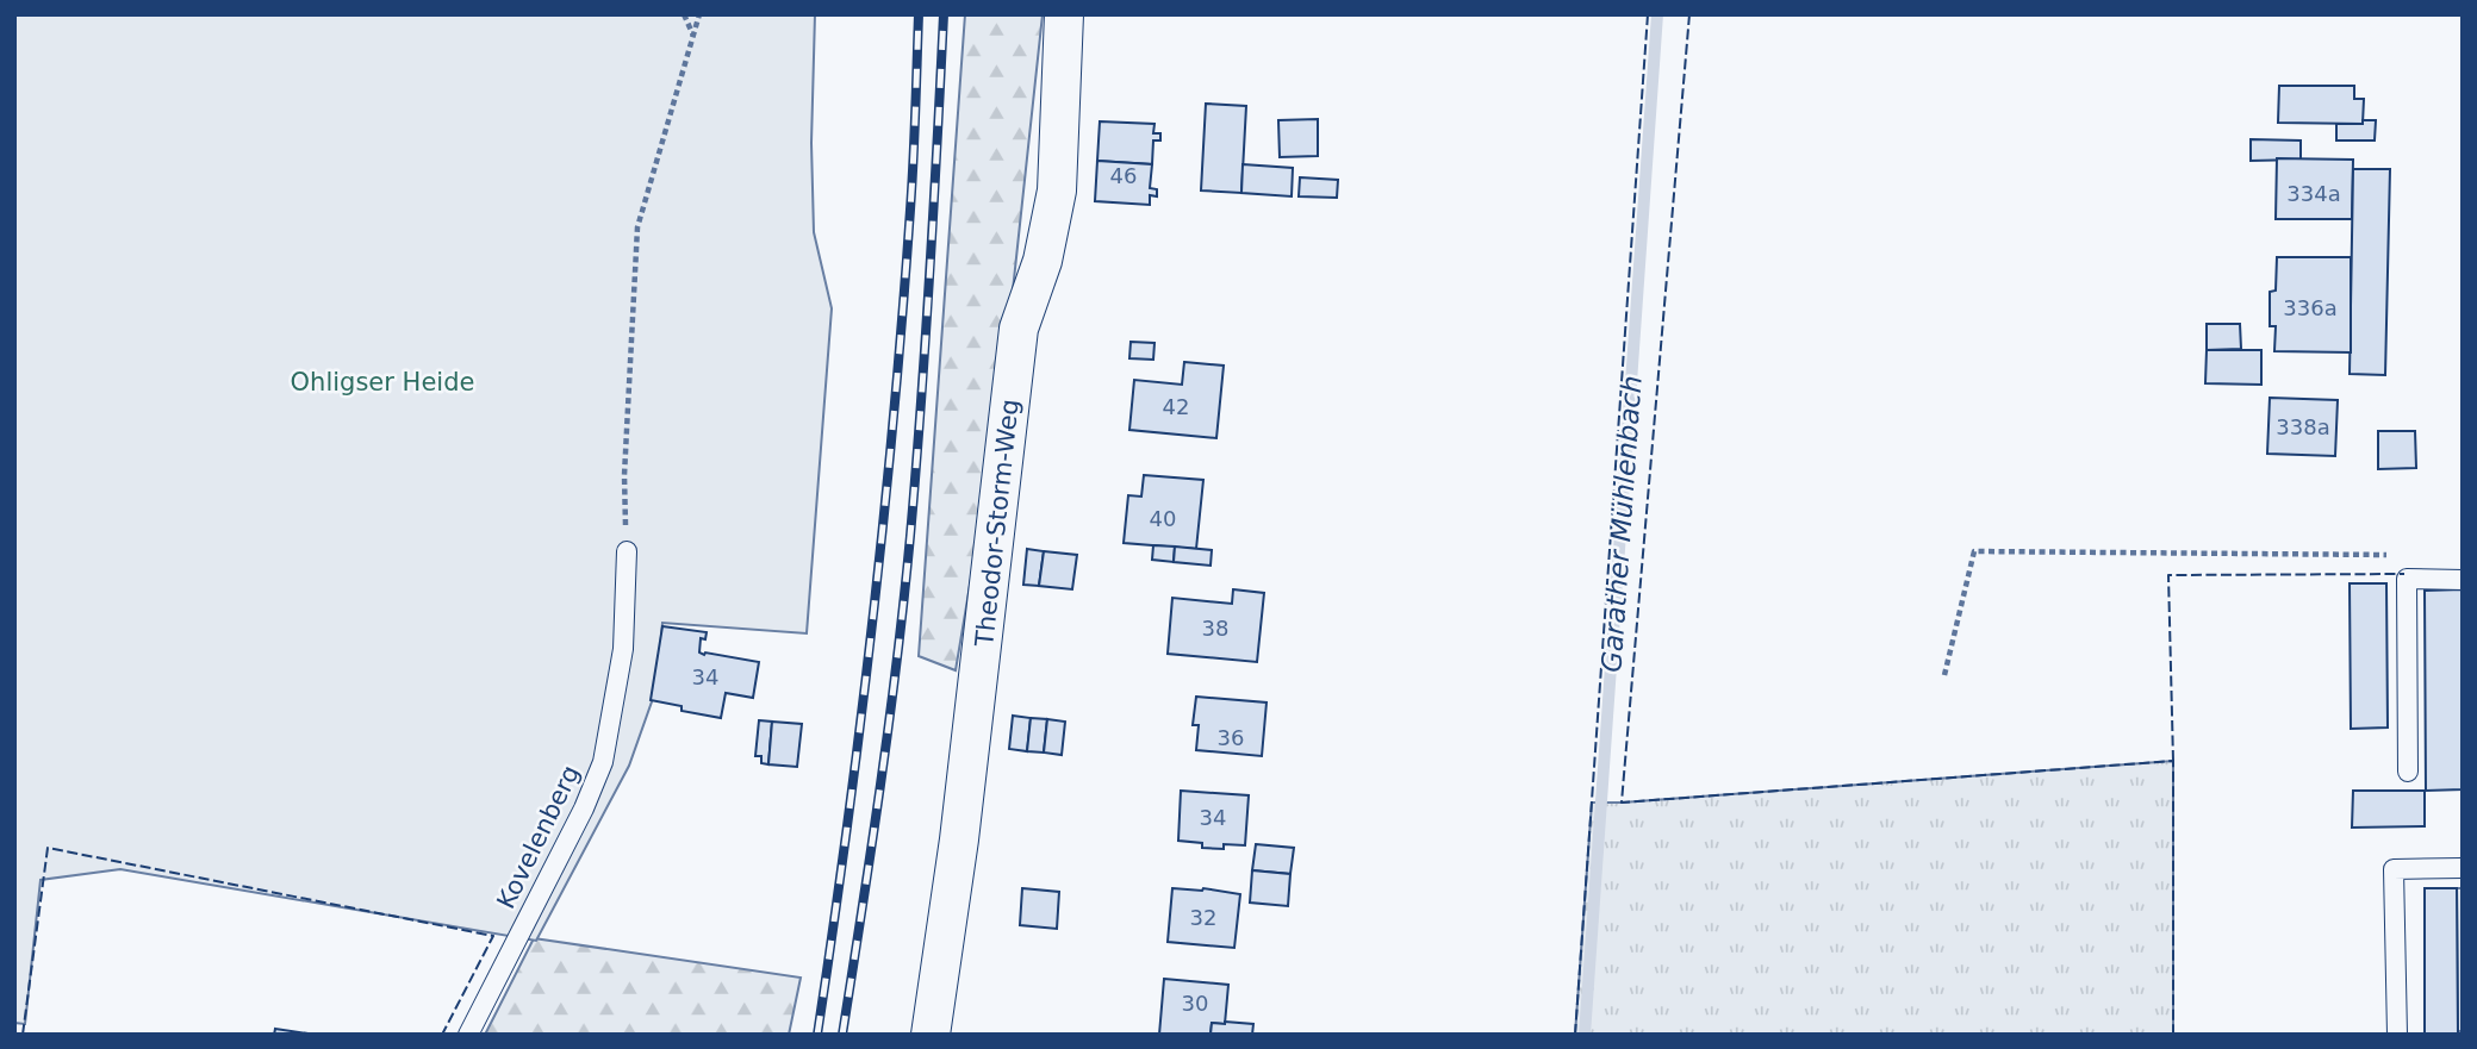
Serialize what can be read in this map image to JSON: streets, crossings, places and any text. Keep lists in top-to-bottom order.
{
  "streets": {
    "street": ["Theodor-Storm-Weg"],
    "lane": ["Kovelenberg"]
  },
  "water": ["Garather Mühlenbach"],
  "parks": ["Ohligser Heide"],
  "house_numbers": [
    "46",
    "334a",
    "336a",
    "42",
    "338a",
    "40",
    "38",
    "34",
    "36",
    "34",
    "32",
    "30"
  ]
}
